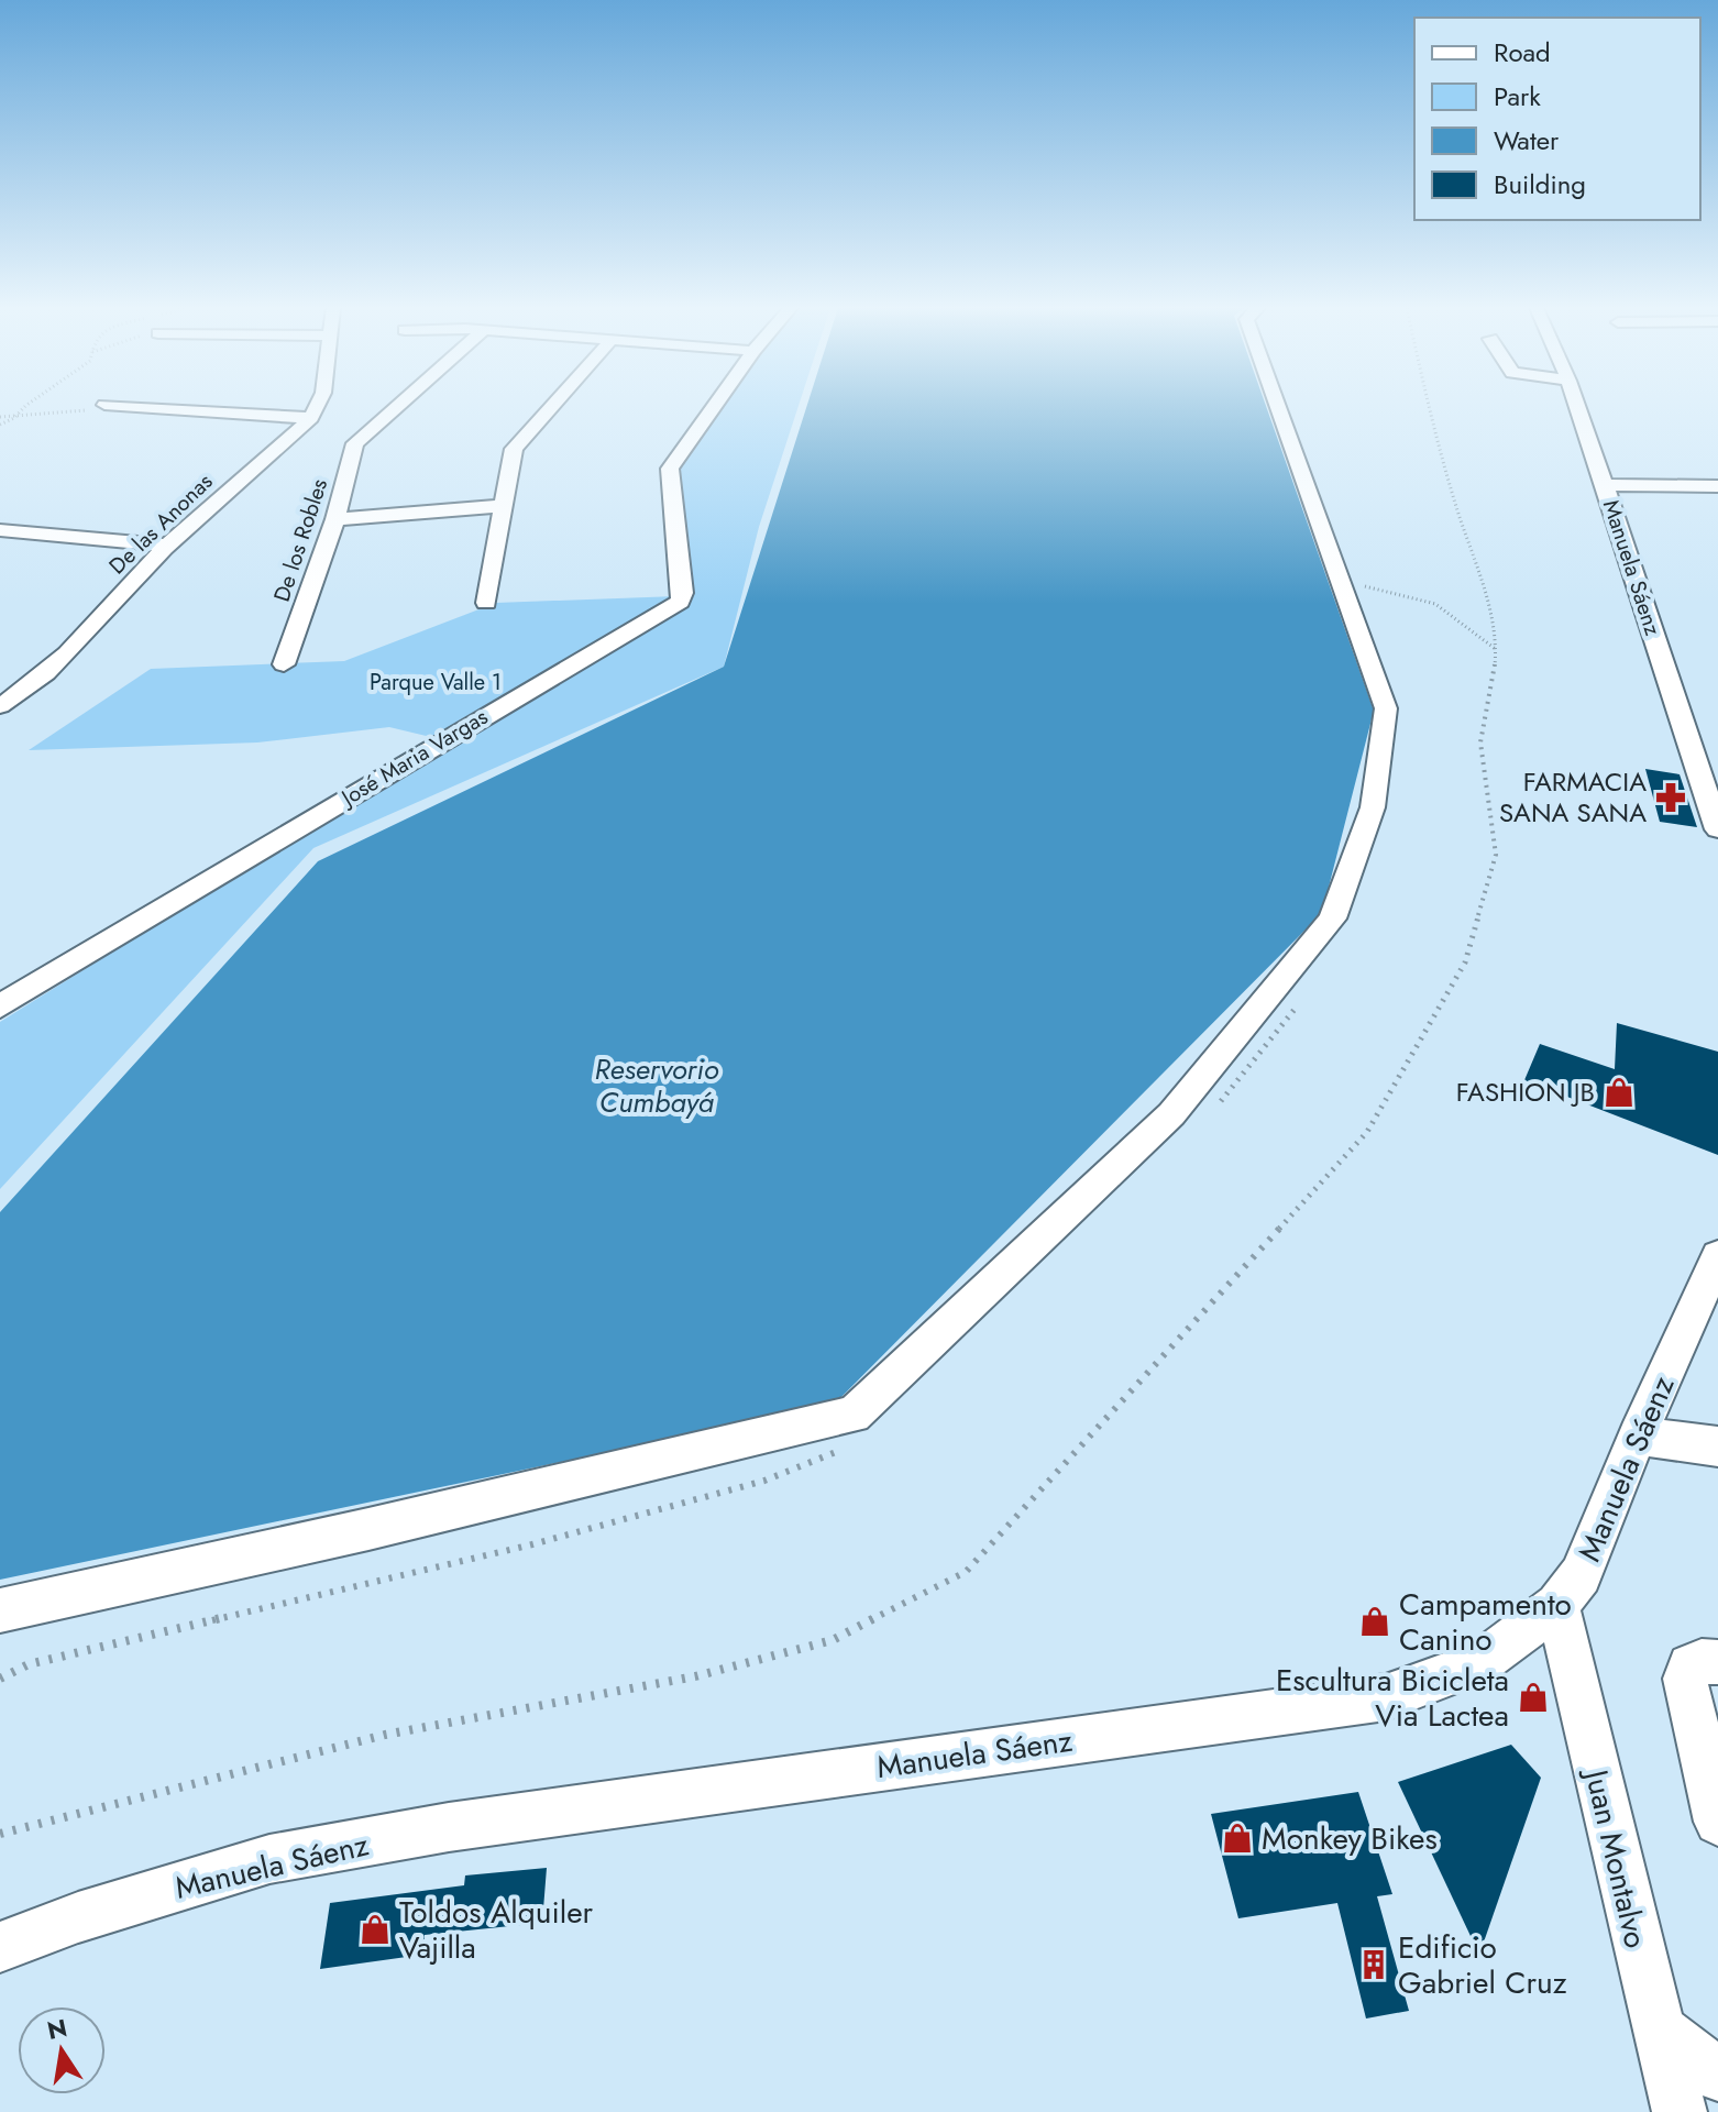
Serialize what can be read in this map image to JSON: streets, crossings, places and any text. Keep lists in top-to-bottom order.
{
  "streets": {
    "street": [
      "De las Anonas",
      "De los Robles",
      "Manuela Sáenz",
      "José Maria Vargas",
      "Juan Montalvo"
    ]
  },
  "crossings": [
    ["Manuela Sáenz", "Juan Montalvo"]
  ],
  "water": ["Reservorio Cumbayá"],
  "parks": ["Parque Valle 1"],
  "places": {
    "pharmacy": ["FARMACIA SANA SANA"],
    "shop": [
      "FASHION JB",
      "Campamento Canino",
      "Escultura Bicicleta Via Lactea",
      "Monkey Bikes",
      "Toldos Alquiler Vajilla"
    ],
    "building": ["Edificio Gabriel Cruz"]
  },
  "legend": [
    "Road",
    "Park",
    "Water",
    "Building"
  ],
  "north": "top"
}
